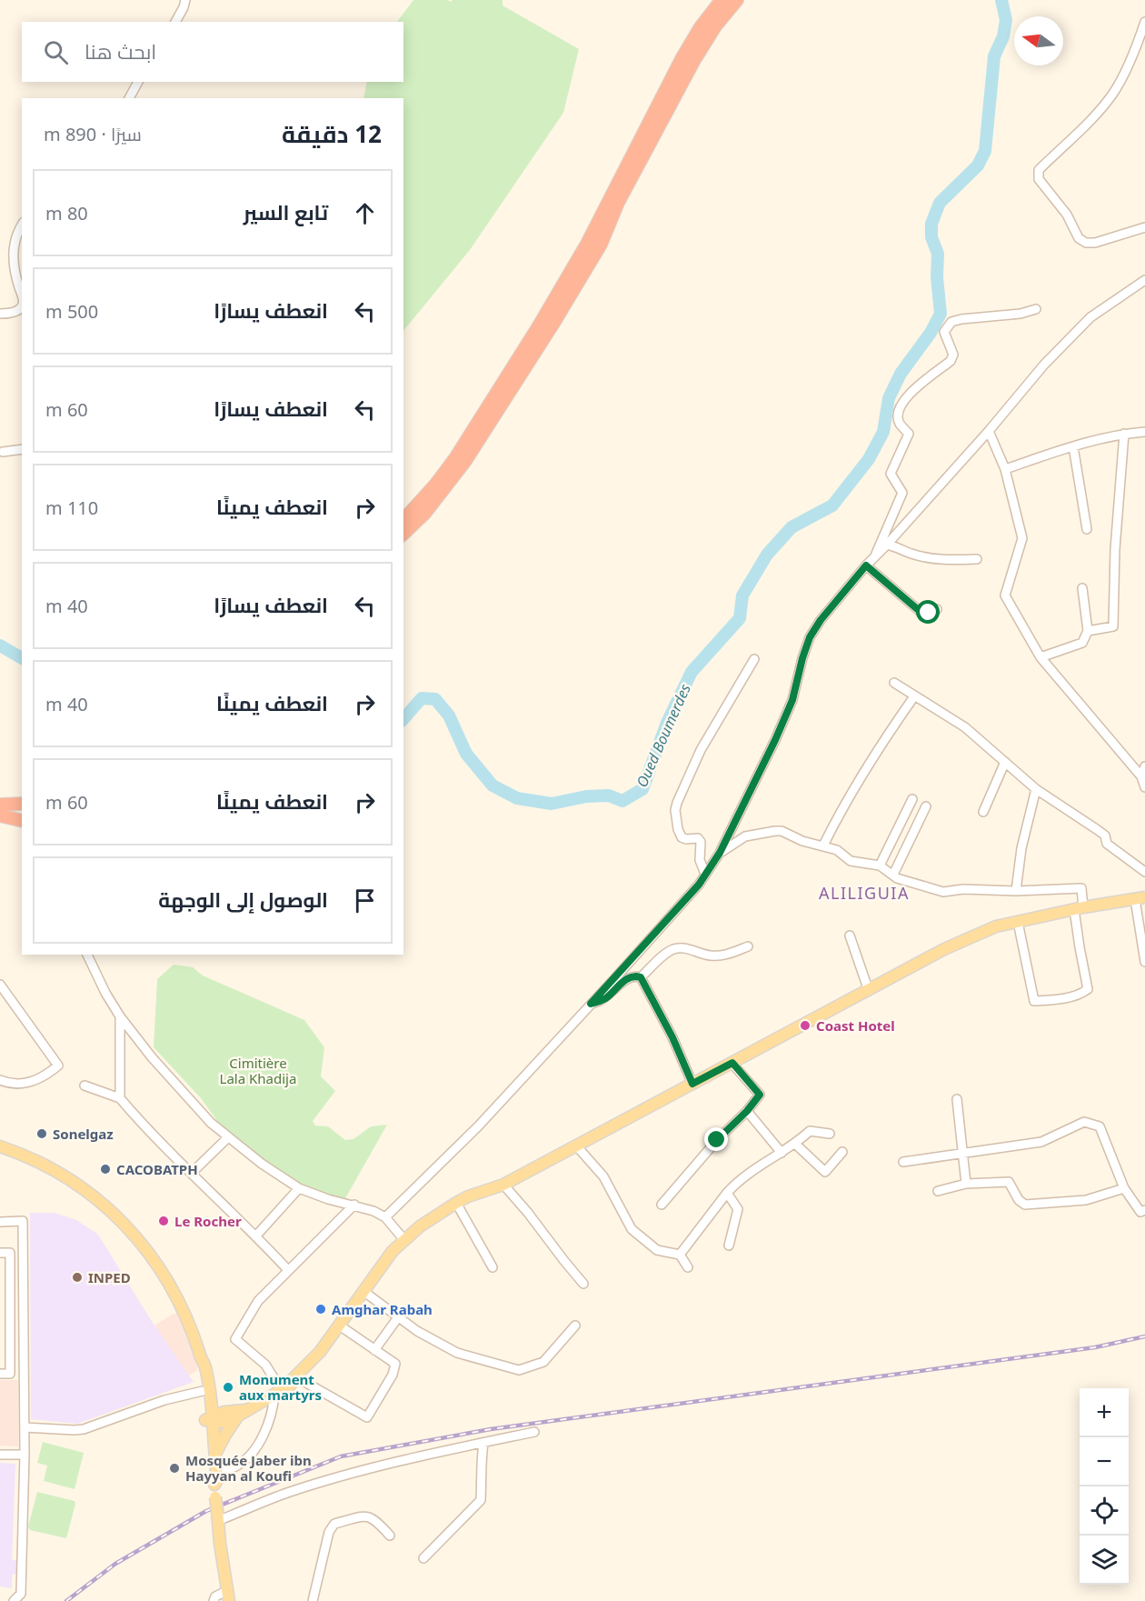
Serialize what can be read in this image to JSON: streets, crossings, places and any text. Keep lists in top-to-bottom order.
{
  "districts": ["ALILIGUIA"],
  "water": ["Oued Boumerdes"],
  "parks": ["Cimitière Lala Khadija"],
  "places": [
    "Coast Hotel",
    "Sonelgaz",
    "CACOBATPH",
    "Le Rocher",
    "INPED",
    "Amghar Rabah",
    "Monument aux martyrs",
    "Mosquée Jaber ibn Hayyan al Koufi"
  ],
  "north": "left",
  "page": {
    "search": "ابحث هنا",
    "heading": ["12 دقيقة", "سيرًا · 890 m"],
    "list": [
      ["تابع السير", "80 m"],
      ["انعطف يسارًا", "500 m"],
      ["انعطف يسارًا", "60 m"],
      ["انعطف يمينًا", "110 m"],
      ["انعطف يسارًا", "40 m"],
      ["انعطف يمينًا", "40 m"],
      ["انعطف يمينًا", "60 m"],
      "الوصول إلى الوجهة"
    ],
    "map_buttons": ["+", "−"]
  }
}
